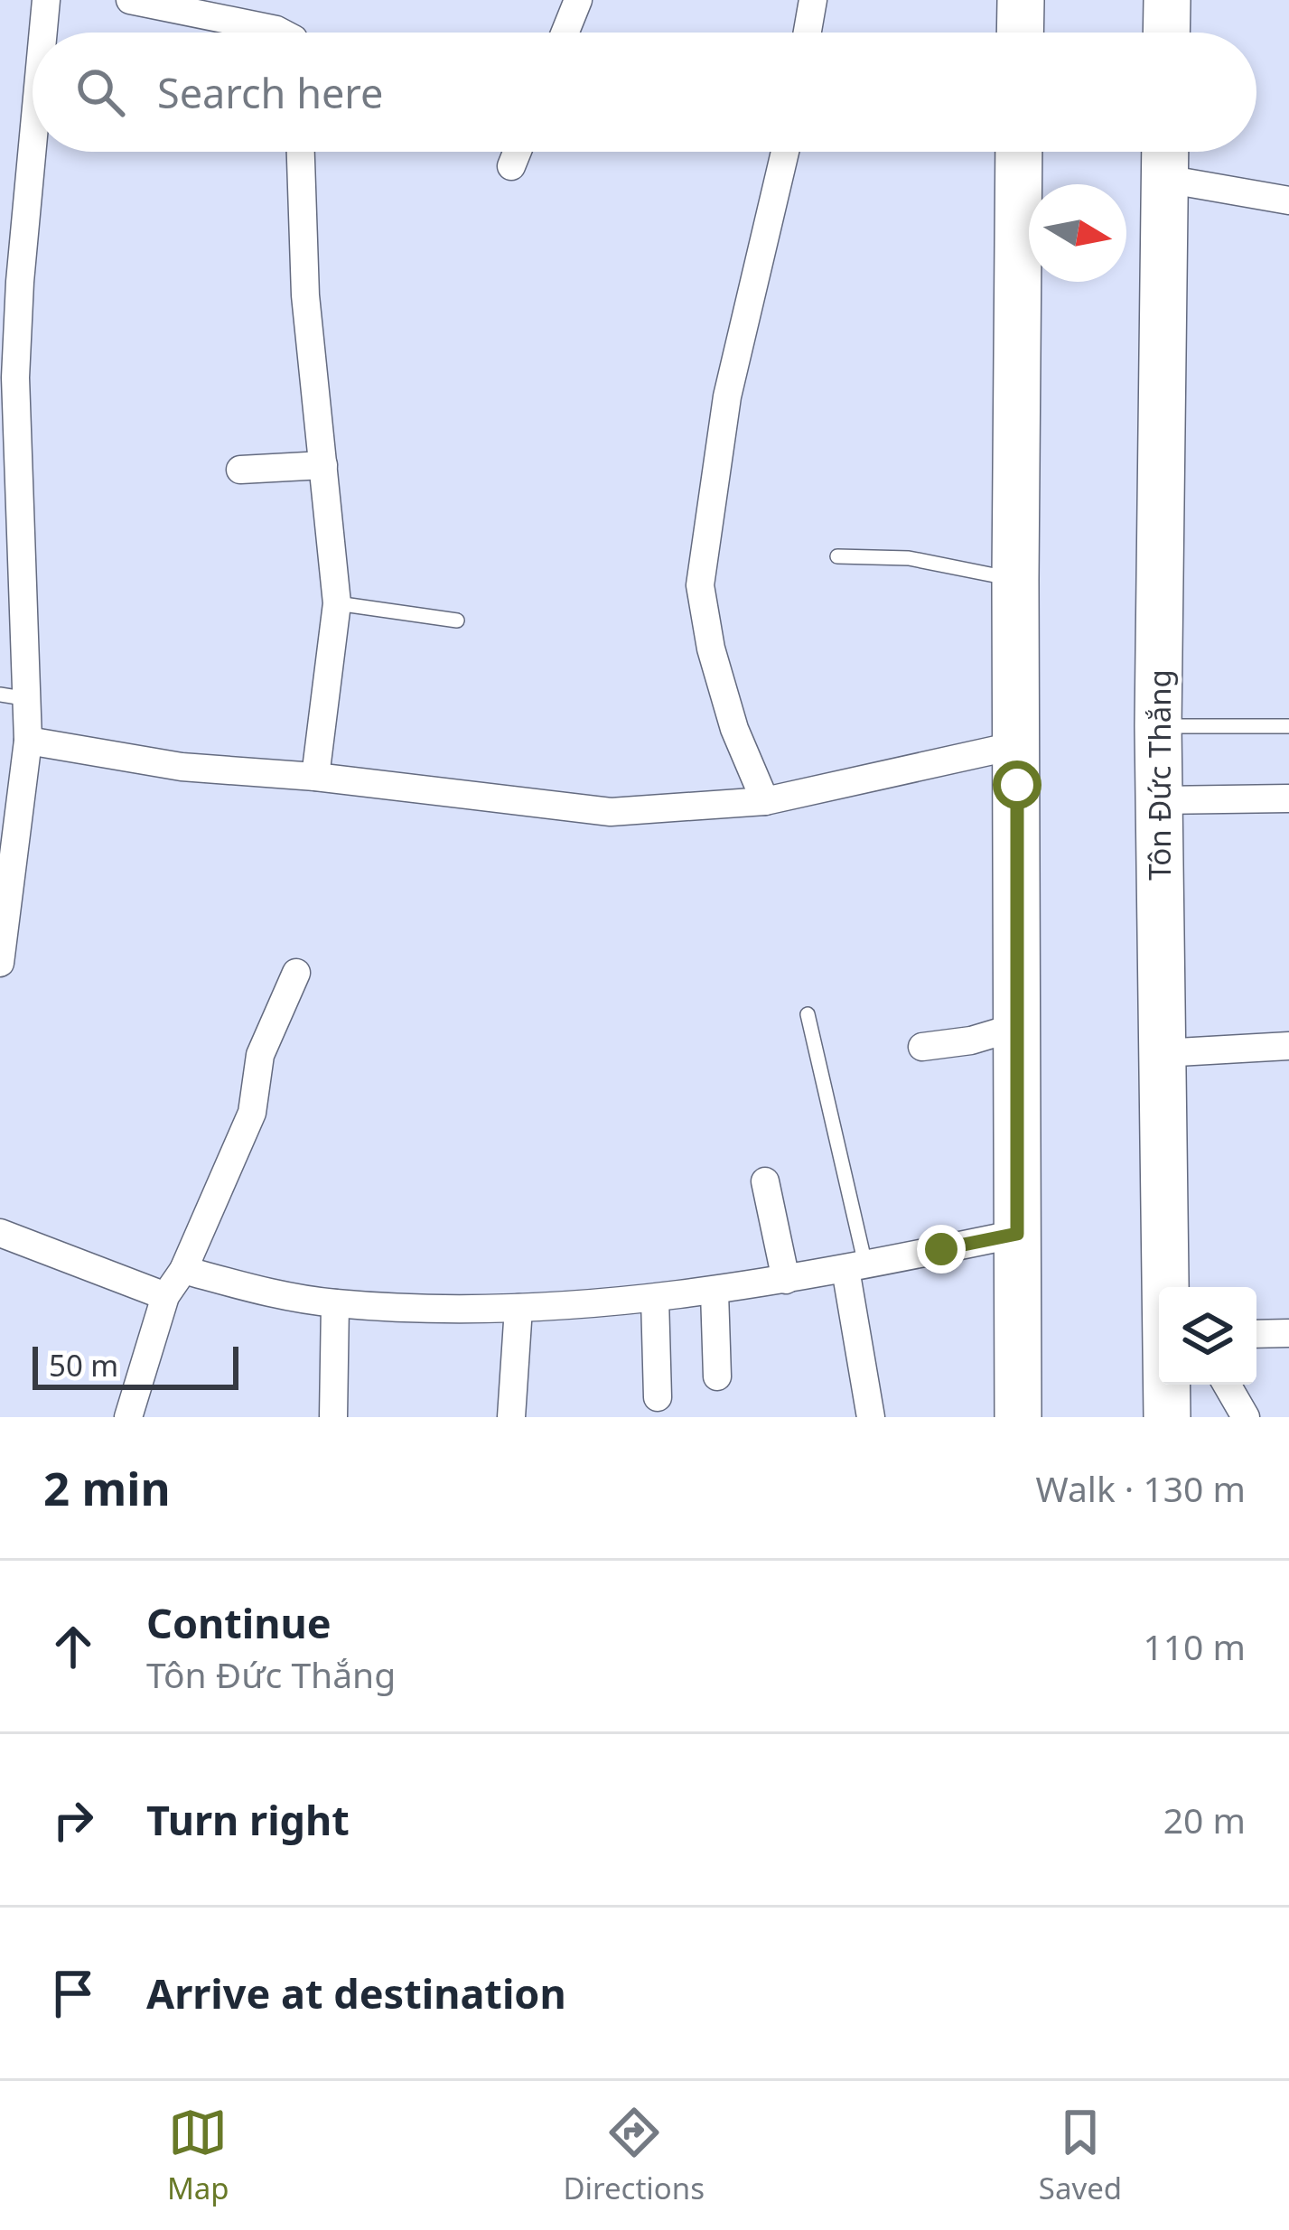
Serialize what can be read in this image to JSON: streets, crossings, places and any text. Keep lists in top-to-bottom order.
{
  "streets": {
    "main road": ["Tôn Đức Thắng"]
  },
  "scale_bar": "50 m",
  "north": "right",
  "page": {
    "search": "Search here",
    "scale": "50 m",
    "heading": ["2 min", "Walk · 130 m"],
    "list": [
      ["Continue", "Tôn Đức Thắng", "110 m"],
      ["Turn right", "20 m"],
      "Arrive at destination"
    ],
    "nav": ["Map", "Directions", "Saved"]
  }
}
